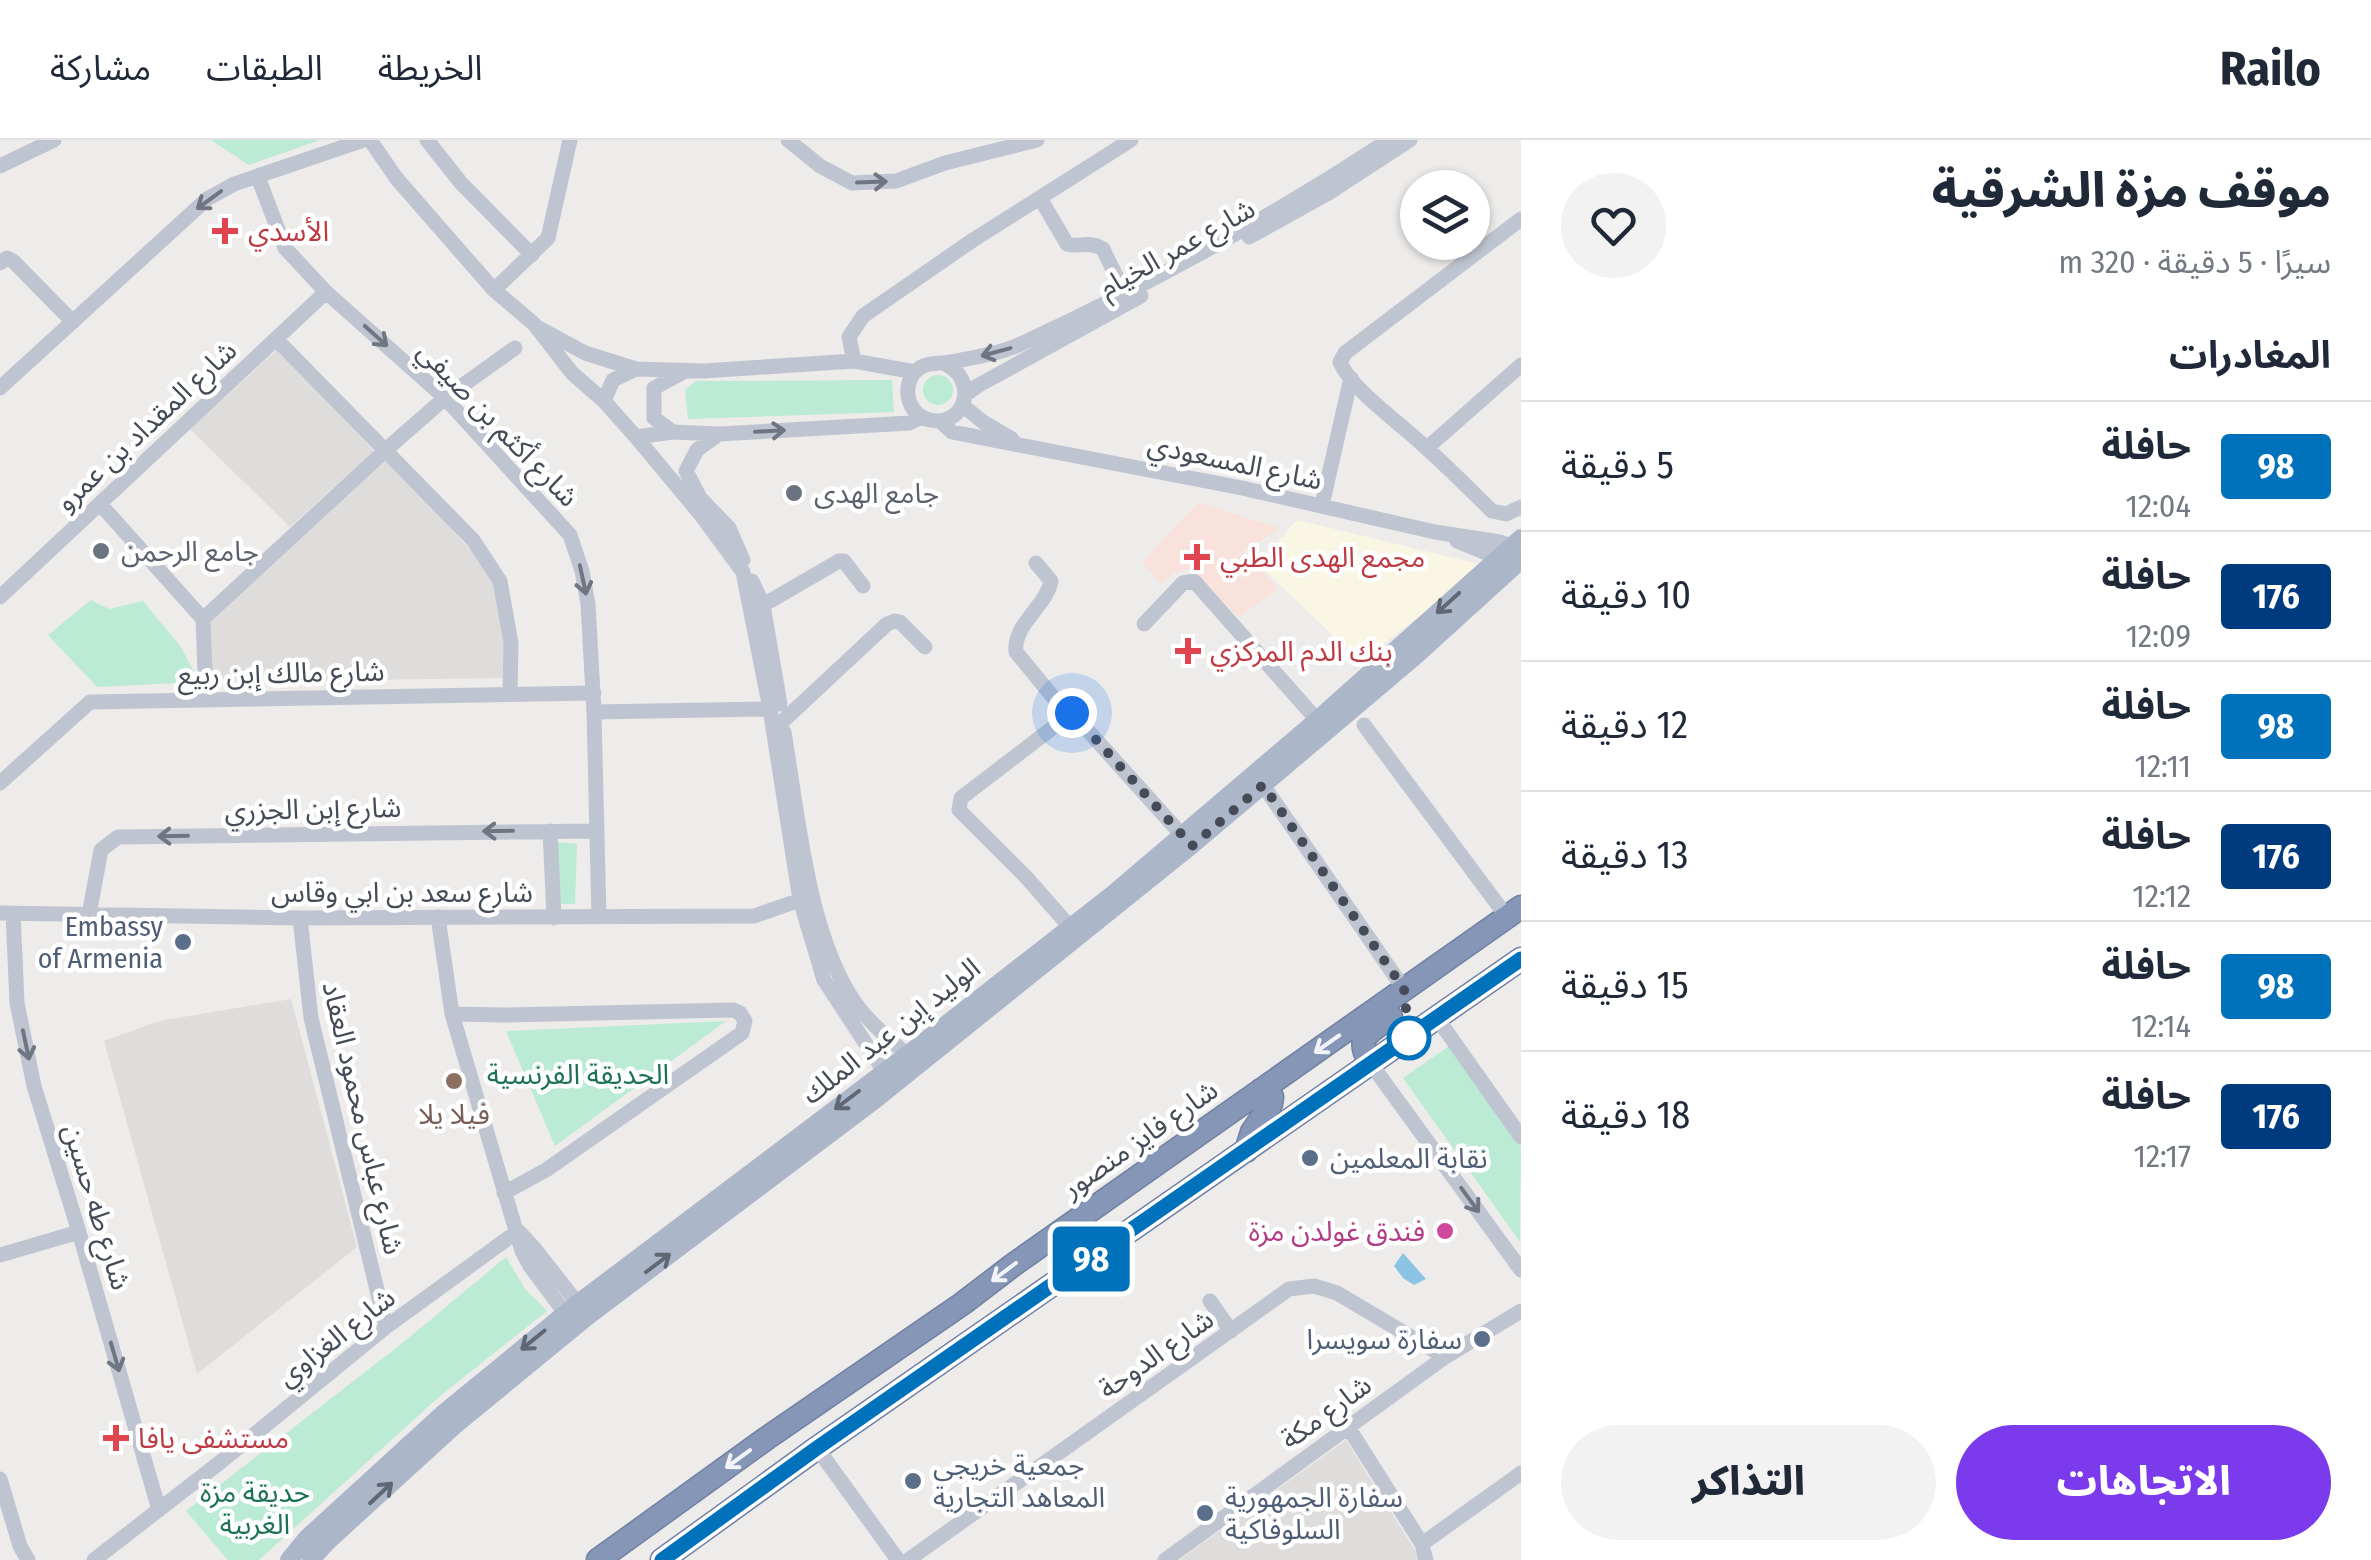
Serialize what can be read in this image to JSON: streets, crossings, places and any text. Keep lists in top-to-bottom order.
{
  "streets": {
    "highway": ["شارع فايز منصور"],
    "main road": ["الوليد إبن عبد الملك"],
    "street": [
      "شارع عمر الخيام",
      "شارع أكثم بن صيفي",
      "شارع المقداد بن عمرو",
      "شارع المسعودي",
      "شارع مالك إبن ربيع",
      "شارع إبن الجزري",
      "شارع سعد بن ابي وقاس",
      "شارع عباس محمود العقاد",
      "شارع طه حسين",
      "شارع الغزاوي",
      "شارع الدوحة",
      "شارع مكة"
    ]
  },
  "crossings": [
    ["شارع عمر الخيام", "شارع المسعودي"],
    ["شارع أكثم بن صيفي", "شارع المقداد بن عمرو"],
    ["شارع أكثم بن صيفي", "شارع مالك إبن ربيع"],
    ["شارع أكثم بن صيفي", "شارع إبن الجزري"],
    ["شارع أكثم بن صيفي", "شارع سعد بن ابي وقاس"],
    ["شارع المسعودي", "الوليد إبن عبد الملك"],
    ["شارع إبن الجزري", "شارع سعد بن ابي وقاس"],
    ["شارع سعد بن ابي وقاس", "شارع عباس محمود العقاد"],
    ["شارع سعد بن ابي وقاس", "شارع طه حسين"],
    ["شارع عباس محمود العقاد", "شارع الغزاوي"],
    ["شارع طه حسين", "شارع الغزاوي"],
    ["شارع الدوحة", "شارع مكة"]
  ],
  "one_way": ["شارع إبن الجزري", "شارع طه حسين"],
  "parks": ["الحديقة الفرنسية", "حديقة مزة الغربية"],
  "places": {
    "health": [
      "الأسدي",
      "مجمع الهدى الطبي",
      "بنك الدم المركزي",
      "مستشفى يافا"
    ],
    "other": [
      "جامع الهدى",
      "جامع الرحمن",
      "Embassy of Armenia",
      "فيلا يلا",
      "نقابة المعلمين",
      "فندق غولدن مزة",
      "سفارة سويسرا",
      "جمعية خريجي المعاهد التجارية",
      "سفارة الجمهورية السلوفاكية"
    ]
  },
  "lines": ["bus line 98"],
  "page": {
    "header": "Railo",
    "nav": ["الخريطة", "الطبقات", "مشاركة"],
    "heading": [
      ["موقف مزة الشرقية", "سيرًا · 5 دقيقة · 320 m"],
      "المغادرات"
    ],
    "on_map": "98",
    "list": [
      {
        "mark": "98",
        "name": "حافلة",
        "note": "12:04",
        "value": "5 دقيقة"
      },
      {
        "mark": "176",
        "name": "حافلة",
        "note": "12:09",
        "value": "10 دقيقة"
      },
      {
        "mark": "98",
        "name": "حافلة",
        "note": "12:11",
        "value": "12 دقيقة"
      },
      {
        "mark": "176",
        "name": "حافلة",
        "note": "12:12",
        "value": "13 دقيقة"
      },
      {
        "mark": "98",
        "name": "حافلة",
        "note": "12:14",
        "value": "15 دقيقة"
      },
      {
        "mark": "176",
        "name": "حافلة",
        "note": "12:17",
        "value": "18 دقيقة"
      }
    ],
    "buttons": ["الاتجاهات", "التذاكر"]
  }
}
